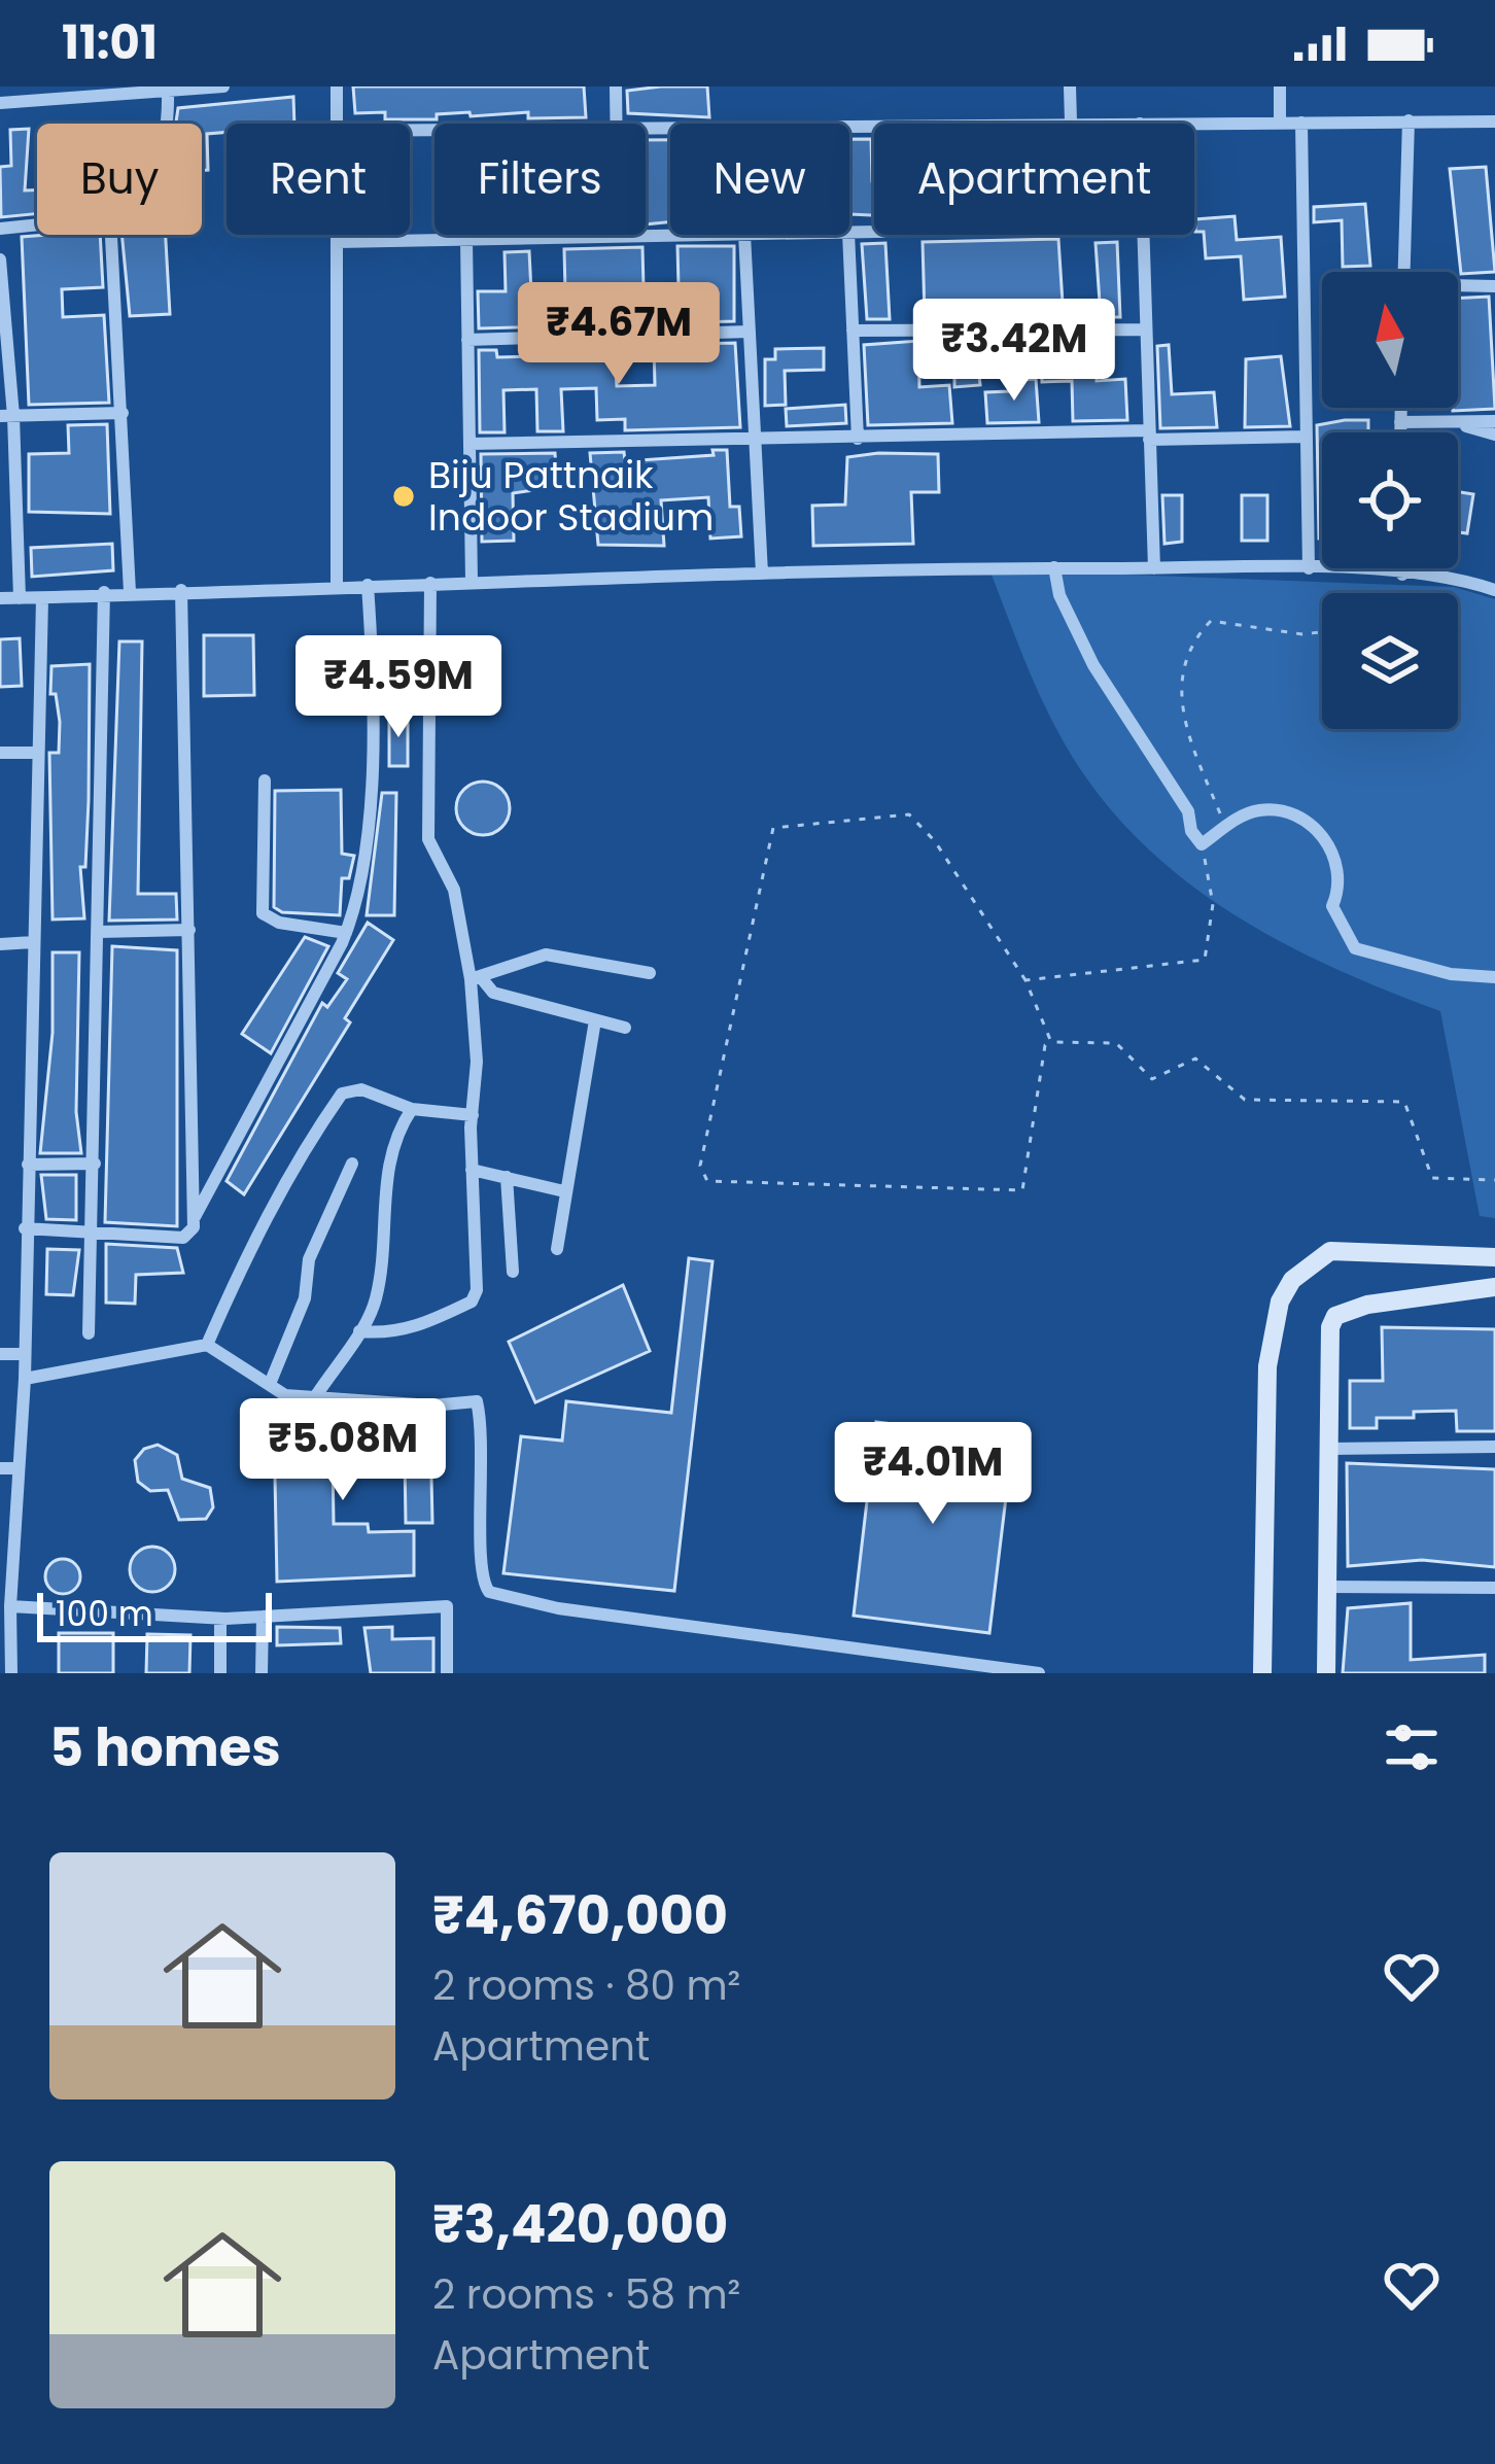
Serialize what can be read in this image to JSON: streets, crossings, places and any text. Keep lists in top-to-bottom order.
{
  "places": ["Biju Pattnaik Indoor Stadium"],
  "scale_bar": "100 m",
  "north": "top",
  "page": {
    "status": "11:01",
    "chip": [
      "Buy",
      "Rent",
      "Filters",
      "New",
      "Apartment"
    ],
    "price": [
      "₹4.67M",
      "₹3.42M",
      "₹4.59M",
      "₹5.08M",
      "₹4.01M"
    ],
    "scale": "100 m",
    "heading": "5 homes",
    "list": [
      {
        "name": "₹4,670,000",
        "note": "2 rooms · 80 m² · Apartment"
      },
      {
        "name": "₹3,420,000",
        "note": "2 rooms · 58 m² · Apartment"
      }
    ]
  }
}
